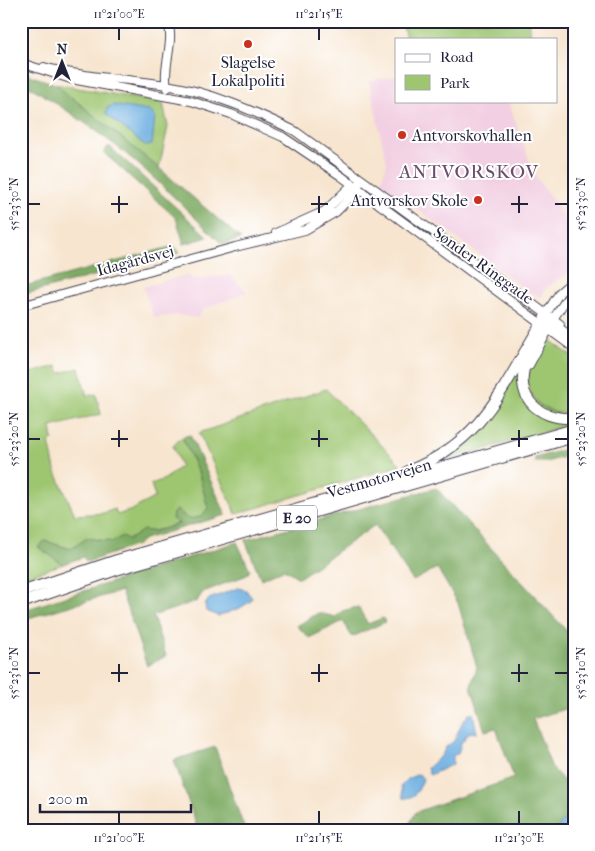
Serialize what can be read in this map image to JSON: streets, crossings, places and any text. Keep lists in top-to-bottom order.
{
  "streets": {
    "highway": ["Vestmotorvejen", "E 20"],
    "street": ["Idagårdsvej", "Sønder Ringgade"]
  },
  "crossings": [
    ["Idagårdsvej", "Sønder Ringgade"]
  ],
  "districts": ["ANTVORSKOV"],
  "places": ["Slagelse Lokalpoliti", "Antvorskovhallen", "Antvorskov Skole"],
  "legend": ["Road", "Park"],
  "scale_bar": "200 m",
  "north": "top",
  "coordinates": [
    "11°21'00\"E",
    "11°21'15\"E",
    "55°23'30\"N",
    "55°23'20\"N",
    "55°23'10\"N",
    "11°21'30\"E"
  ]
}
